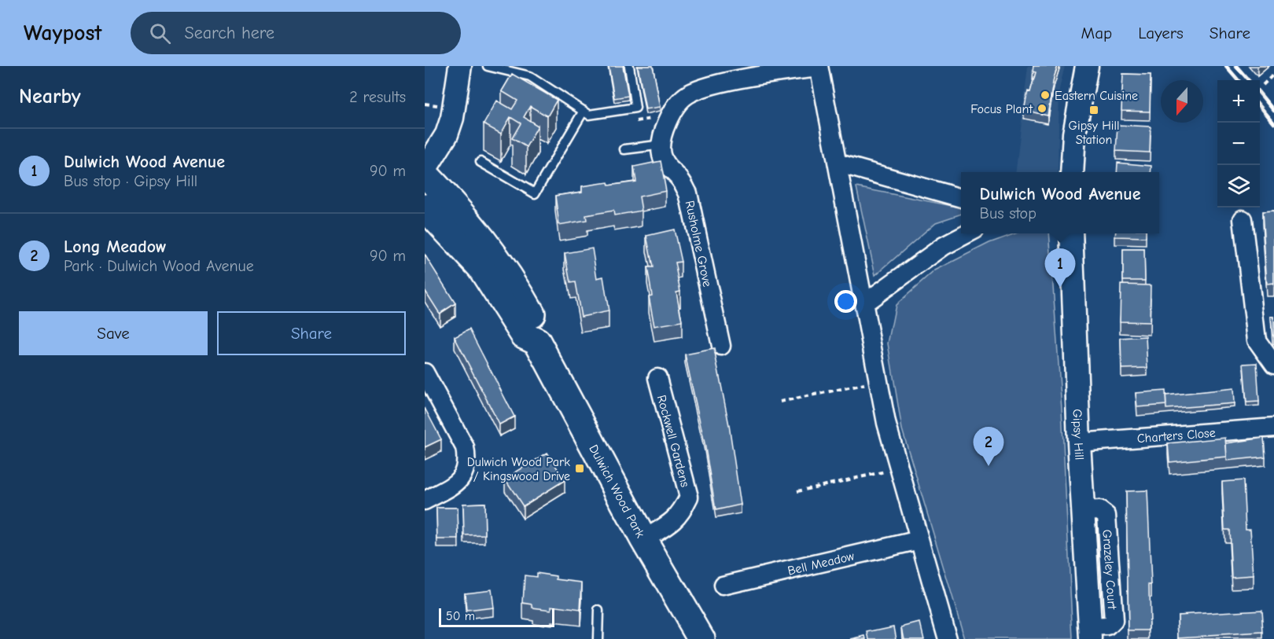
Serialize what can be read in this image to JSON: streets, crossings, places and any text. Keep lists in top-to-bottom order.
{
  "streets": {
    "main road": ["Dulwich Wood Park"],
    "street": [
      "Rusholme Grove",
      "Gipsy Hill",
      "Charters Close",
      "Rockwell Gardens",
      "Bell Meadow"
    ]
  },
  "crossings": [
    ["Gipsy Hill", "Charters Close"],
    ["Rockwell Gardens", "Dulwich Wood Park"]
  ],
  "places": {
    "other": ["Eastern Cuisine", "Focus Plant"],
    "transit": ["Gipsy Hill Station", "Dulwich Wood Park / Kingswood Drive"]
  },
  "scale_bar": "50 m",
  "north": "bottom",
  "page": {
    "header": "Waypost",
    "search": "Search here",
    "nav": ["Map", "Layers", "Share"],
    "heading": ["Nearby", "2 results"],
    "map_buttons": ["+", "−"],
    "list": [
      {
        "mark": "1",
        "name": "Dulwich Wood Avenue",
        "note": "Bus stop · Gipsy Hill",
        "value": "90 m"
      },
      {
        "mark": "2",
        "name": "Long Meadow",
        "note": "Park · Dulwich Wood Avenue",
        "value": "90 m"
      }
    ],
    "popup": ["Dulwich Wood Avenue", "Bus stop"],
    "pins": ["1", "2"],
    "buttons": ["Save", "Share"],
    "scale": "50 m"
  }
}
